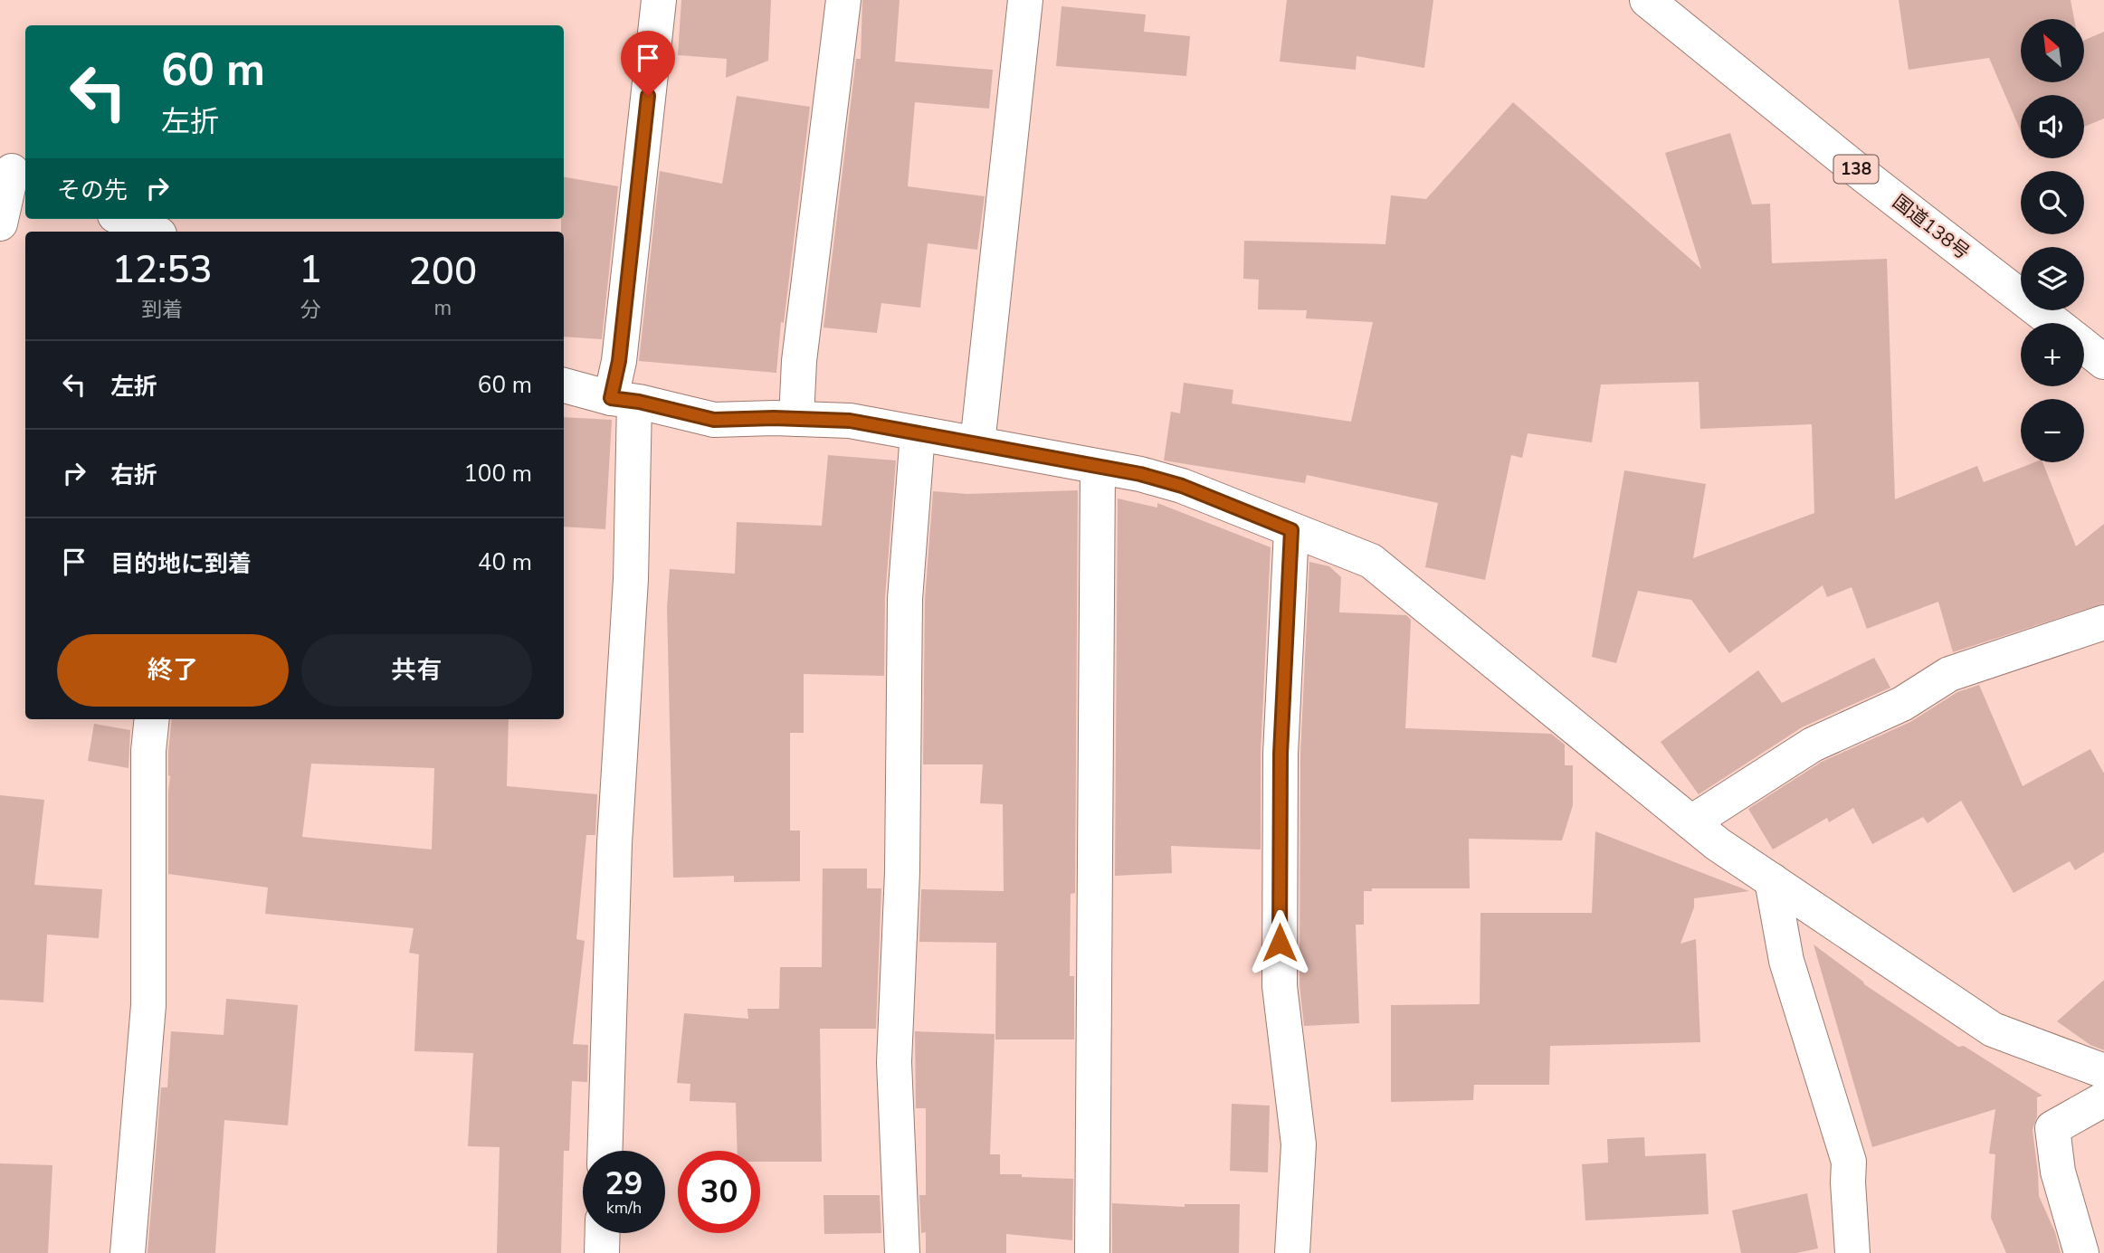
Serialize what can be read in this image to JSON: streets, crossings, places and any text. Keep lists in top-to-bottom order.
{
  "streets": {
    "main road": ["138", "国道138号"]
  },
  "north": "top left",
  "page": {
    "map_buttons": ["+", "−"],
    "turn": ["60 m", "左折"],
    "then": "その先",
    "eta": [
      "12:53",
      "到着",
      "1",
      "分",
      "200",
      "m"
    ],
    "list": [
      {
        "name": "左折",
        "value": "60 m"
      },
      {
        "name": "右折",
        "value": "100 m"
      },
      {
        "name": "目的地に到着",
        "value": "40 m"
      }
    ],
    "buttons": ["終了", "共有"],
    "speed": "29 km/h",
    "limit": "30"
  }
}
